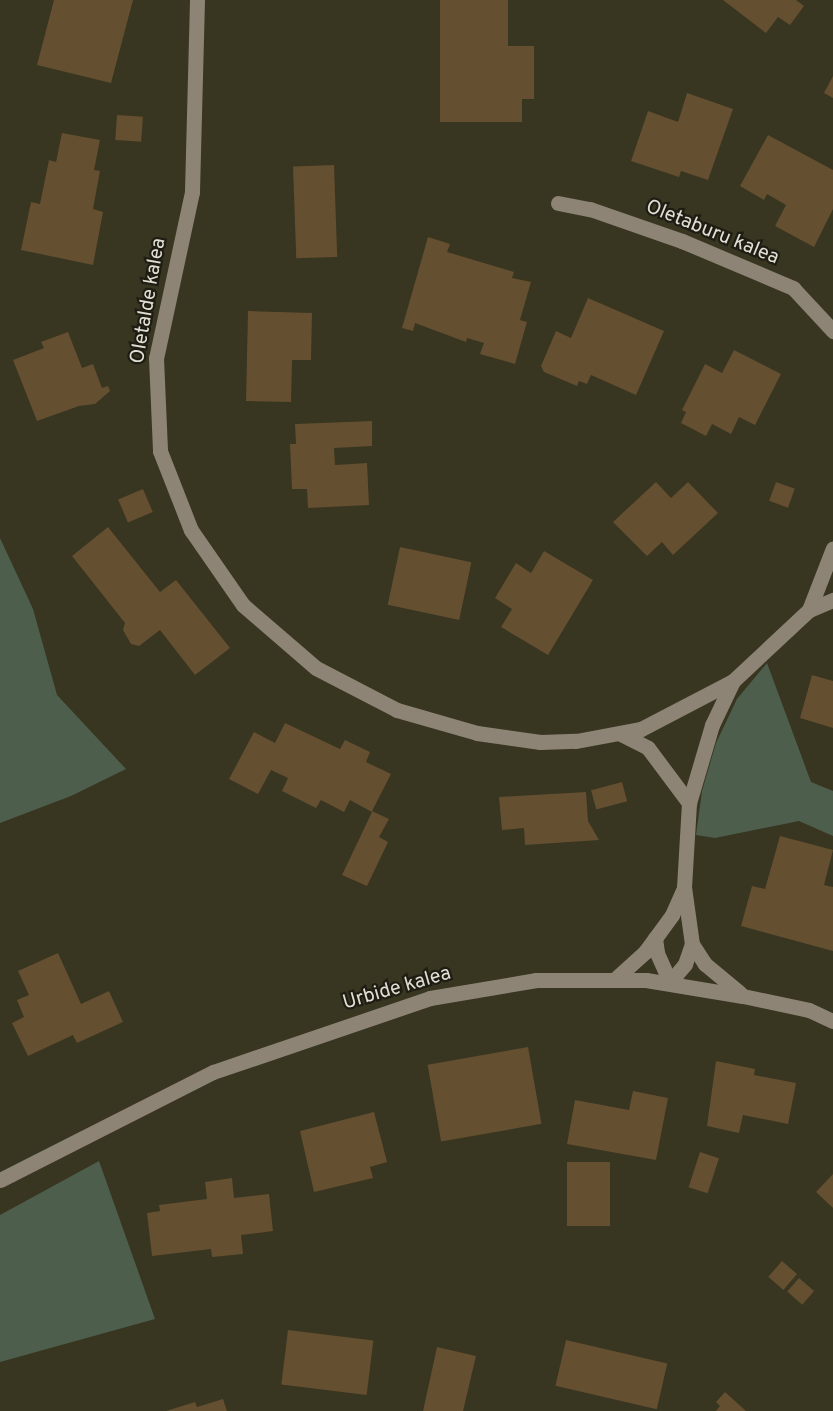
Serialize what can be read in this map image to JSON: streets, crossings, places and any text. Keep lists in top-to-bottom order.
{
  "streets": {
    "street": ["Oletaburu kalea", "Oletalde kalea", "Urbide kalea"]
  }
}
